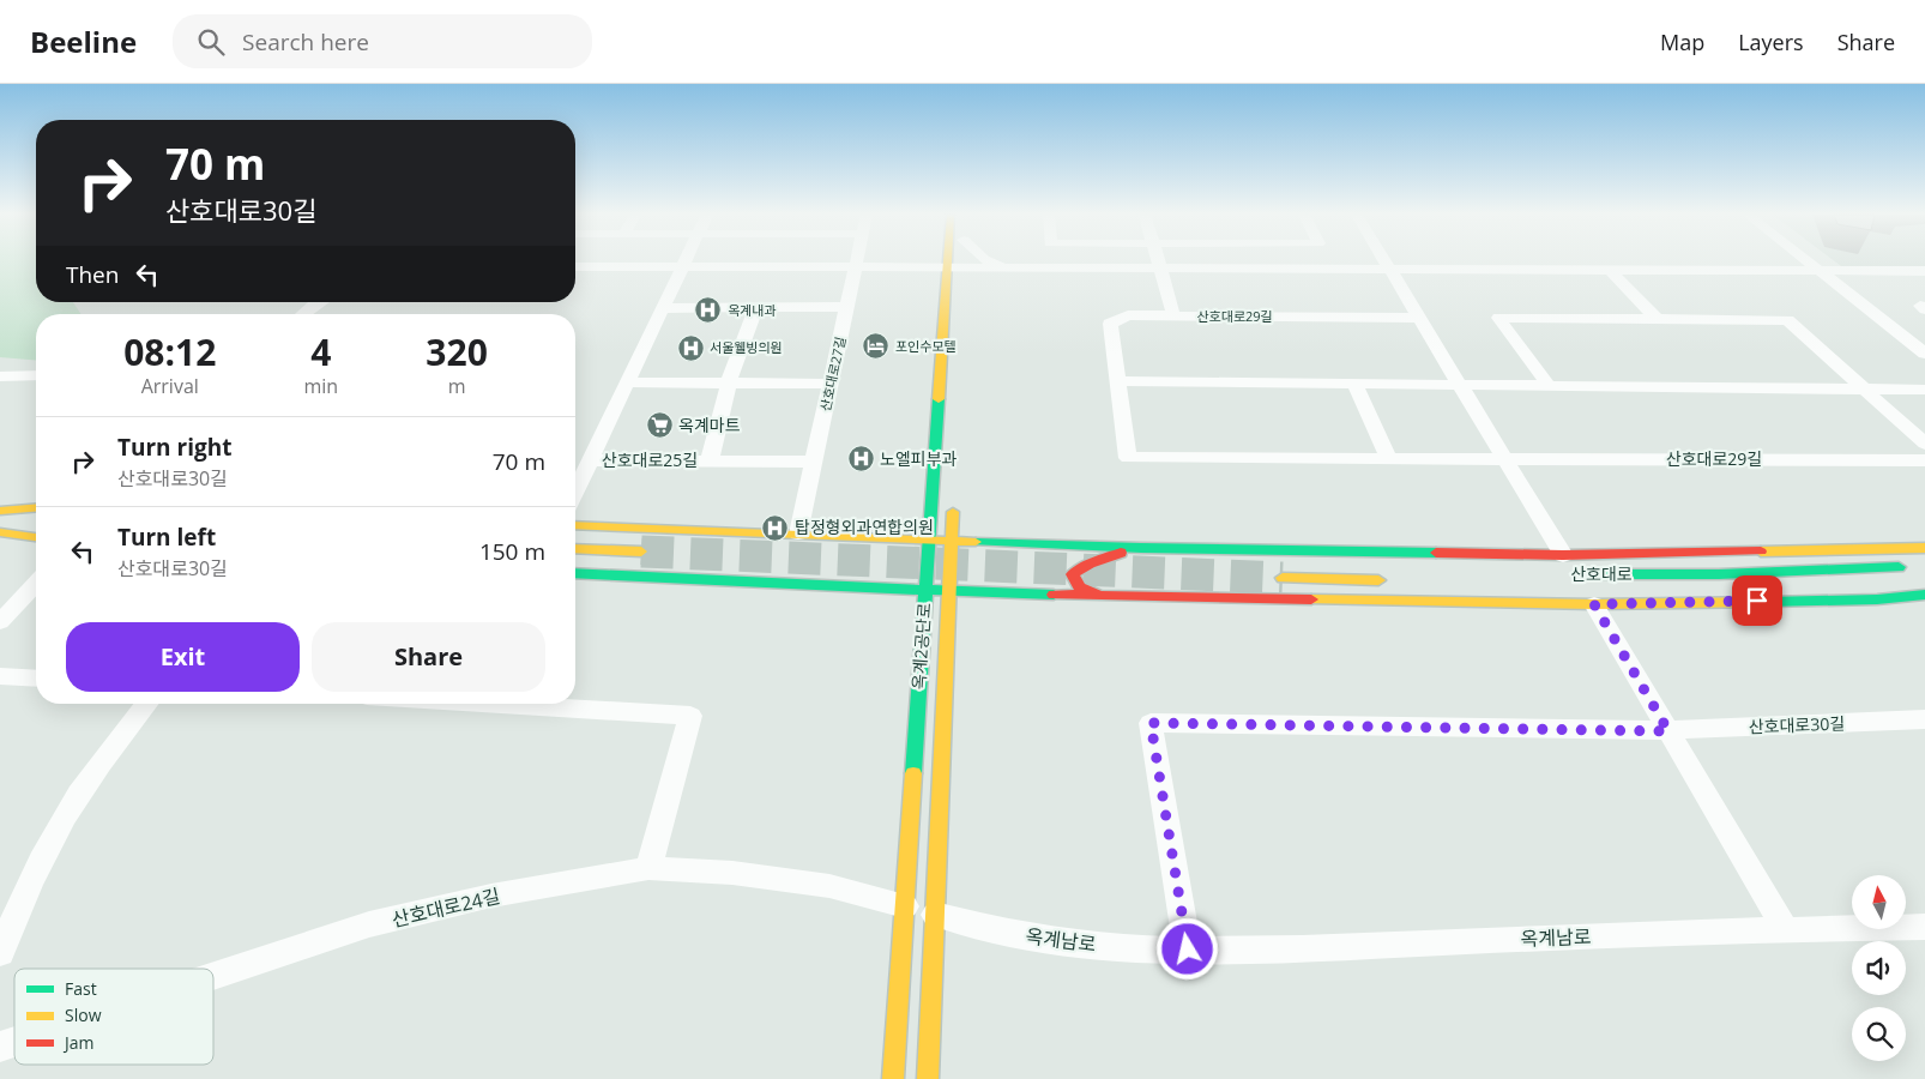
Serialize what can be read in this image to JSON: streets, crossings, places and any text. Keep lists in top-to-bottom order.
{
  "streets": {
    "street": [
      "산호대로29길",
      "산호대로27길",
      "산호대로25길",
      "산호대로",
      "옥계2공단로",
      "산호대로30길",
      "산호대로24길",
      "옥계남로"
    ]
  },
  "crossings": [
    ["산호대로27길", "산호대로25길"],
    ["옥계2공단로", "산호대로24길"],
    ["옥계2공단로", "옥계남로"],
    ["산호대로30길", "옥계남로"]
  ],
  "places": {
    "hospital": [
      "옥계내과",
      "서울웰빙의원",
      "노엘피부과",
      "탑정형외과연합의원"
    ],
    "hotel": ["포인수모텔"],
    "supermarket": ["옥계마트"]
  },
  "legend": ["Fast", "Slow", "Jam"],
  "north": "top",
  "page": {
    "header": "Beeline",
    "search": "Search here",
    "nav": ["Map", "Layers", "Share"],
    "turn": ["70 m", "산호대로30길"],
    "then": "Then",
    "eta": [
      "08:12",
      "Arrival",
      "4",
      "min",
      "320",
      "m"
    ],
    "list": [
      {
        "name": "Turn right",
        "note": "산호대로30길",
        "value": "70 m"
      },
      {
        "name": "Turn left",
        "note": "산호대로30길",
        "value": "150 m"
      }
    ],
    "buttons": ["Exit", "Share"]
  }
}
